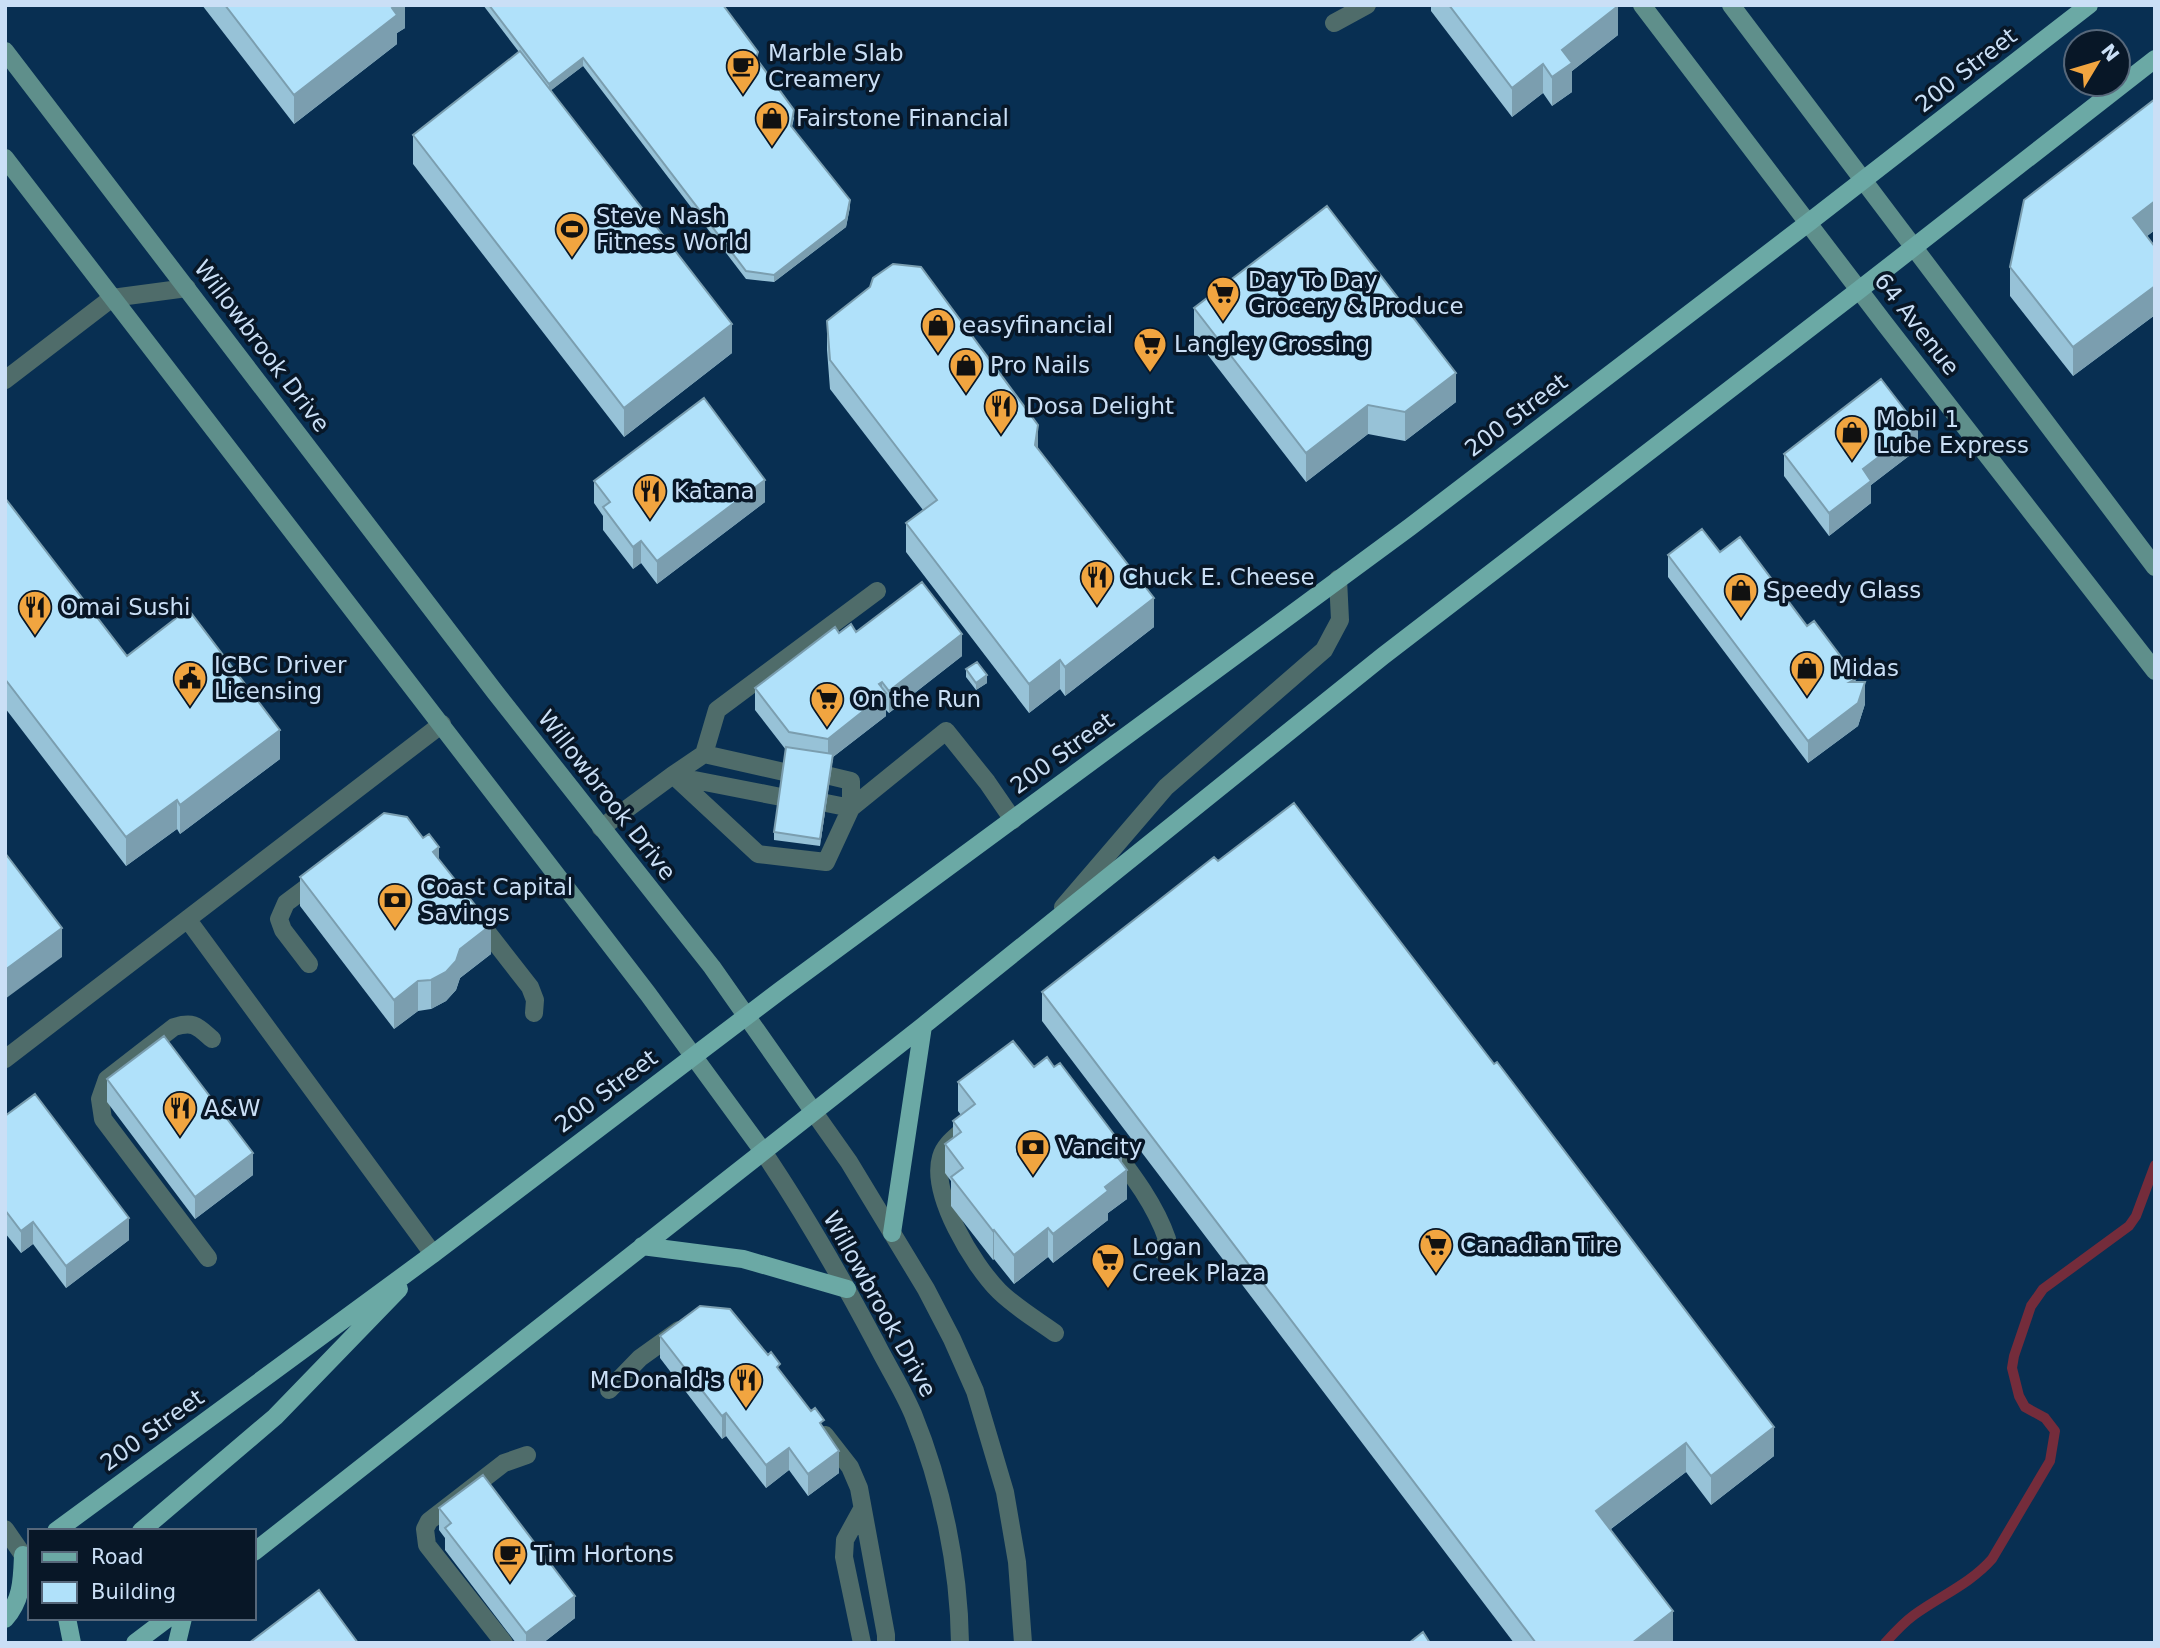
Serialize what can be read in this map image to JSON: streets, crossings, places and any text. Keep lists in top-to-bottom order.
{
  "streets": {
    "main road": ["200 Street", "64 Avenue", "Willowbrook Drive"]
  },
  "crossings": [
    ["200 Street", "64 Avenue"],
    ["200 Street", "Willowbrook Drive"]
  ],
  "places": {
    "cafe": ["Marble Slab Creamery", "Tim Hortons"],
    "shop": [
      "Fairstone Financial",
      "easyfinancial",
      "Pro Nails",
      "Mobil 1 Lube Express",
      "Speedy Glass",
      "Midas"
    ],
    "sports": ["Steve Nash Fitness World"],
    "supermarket": [
      "Day To Day Grocery & Produce",
      "Langley Crossing",
      "On the Run",
      "Canadian Tire",
      "Logan Creek Plaza"
    ],
    "restaurant": [
      "Dosa Delight",
      "Katana",
      "Chuck E. Cheese",
      "Omai Sushi",
      "A&W",
      "McDonald's"
    ],
    "public building": ["ICBC Driver Licensing"],
    "bank": ["Coast Capital Savings", "Vancity"]
  },
  "legend": ["Road", "Building"],
  "north": "top right"
}
